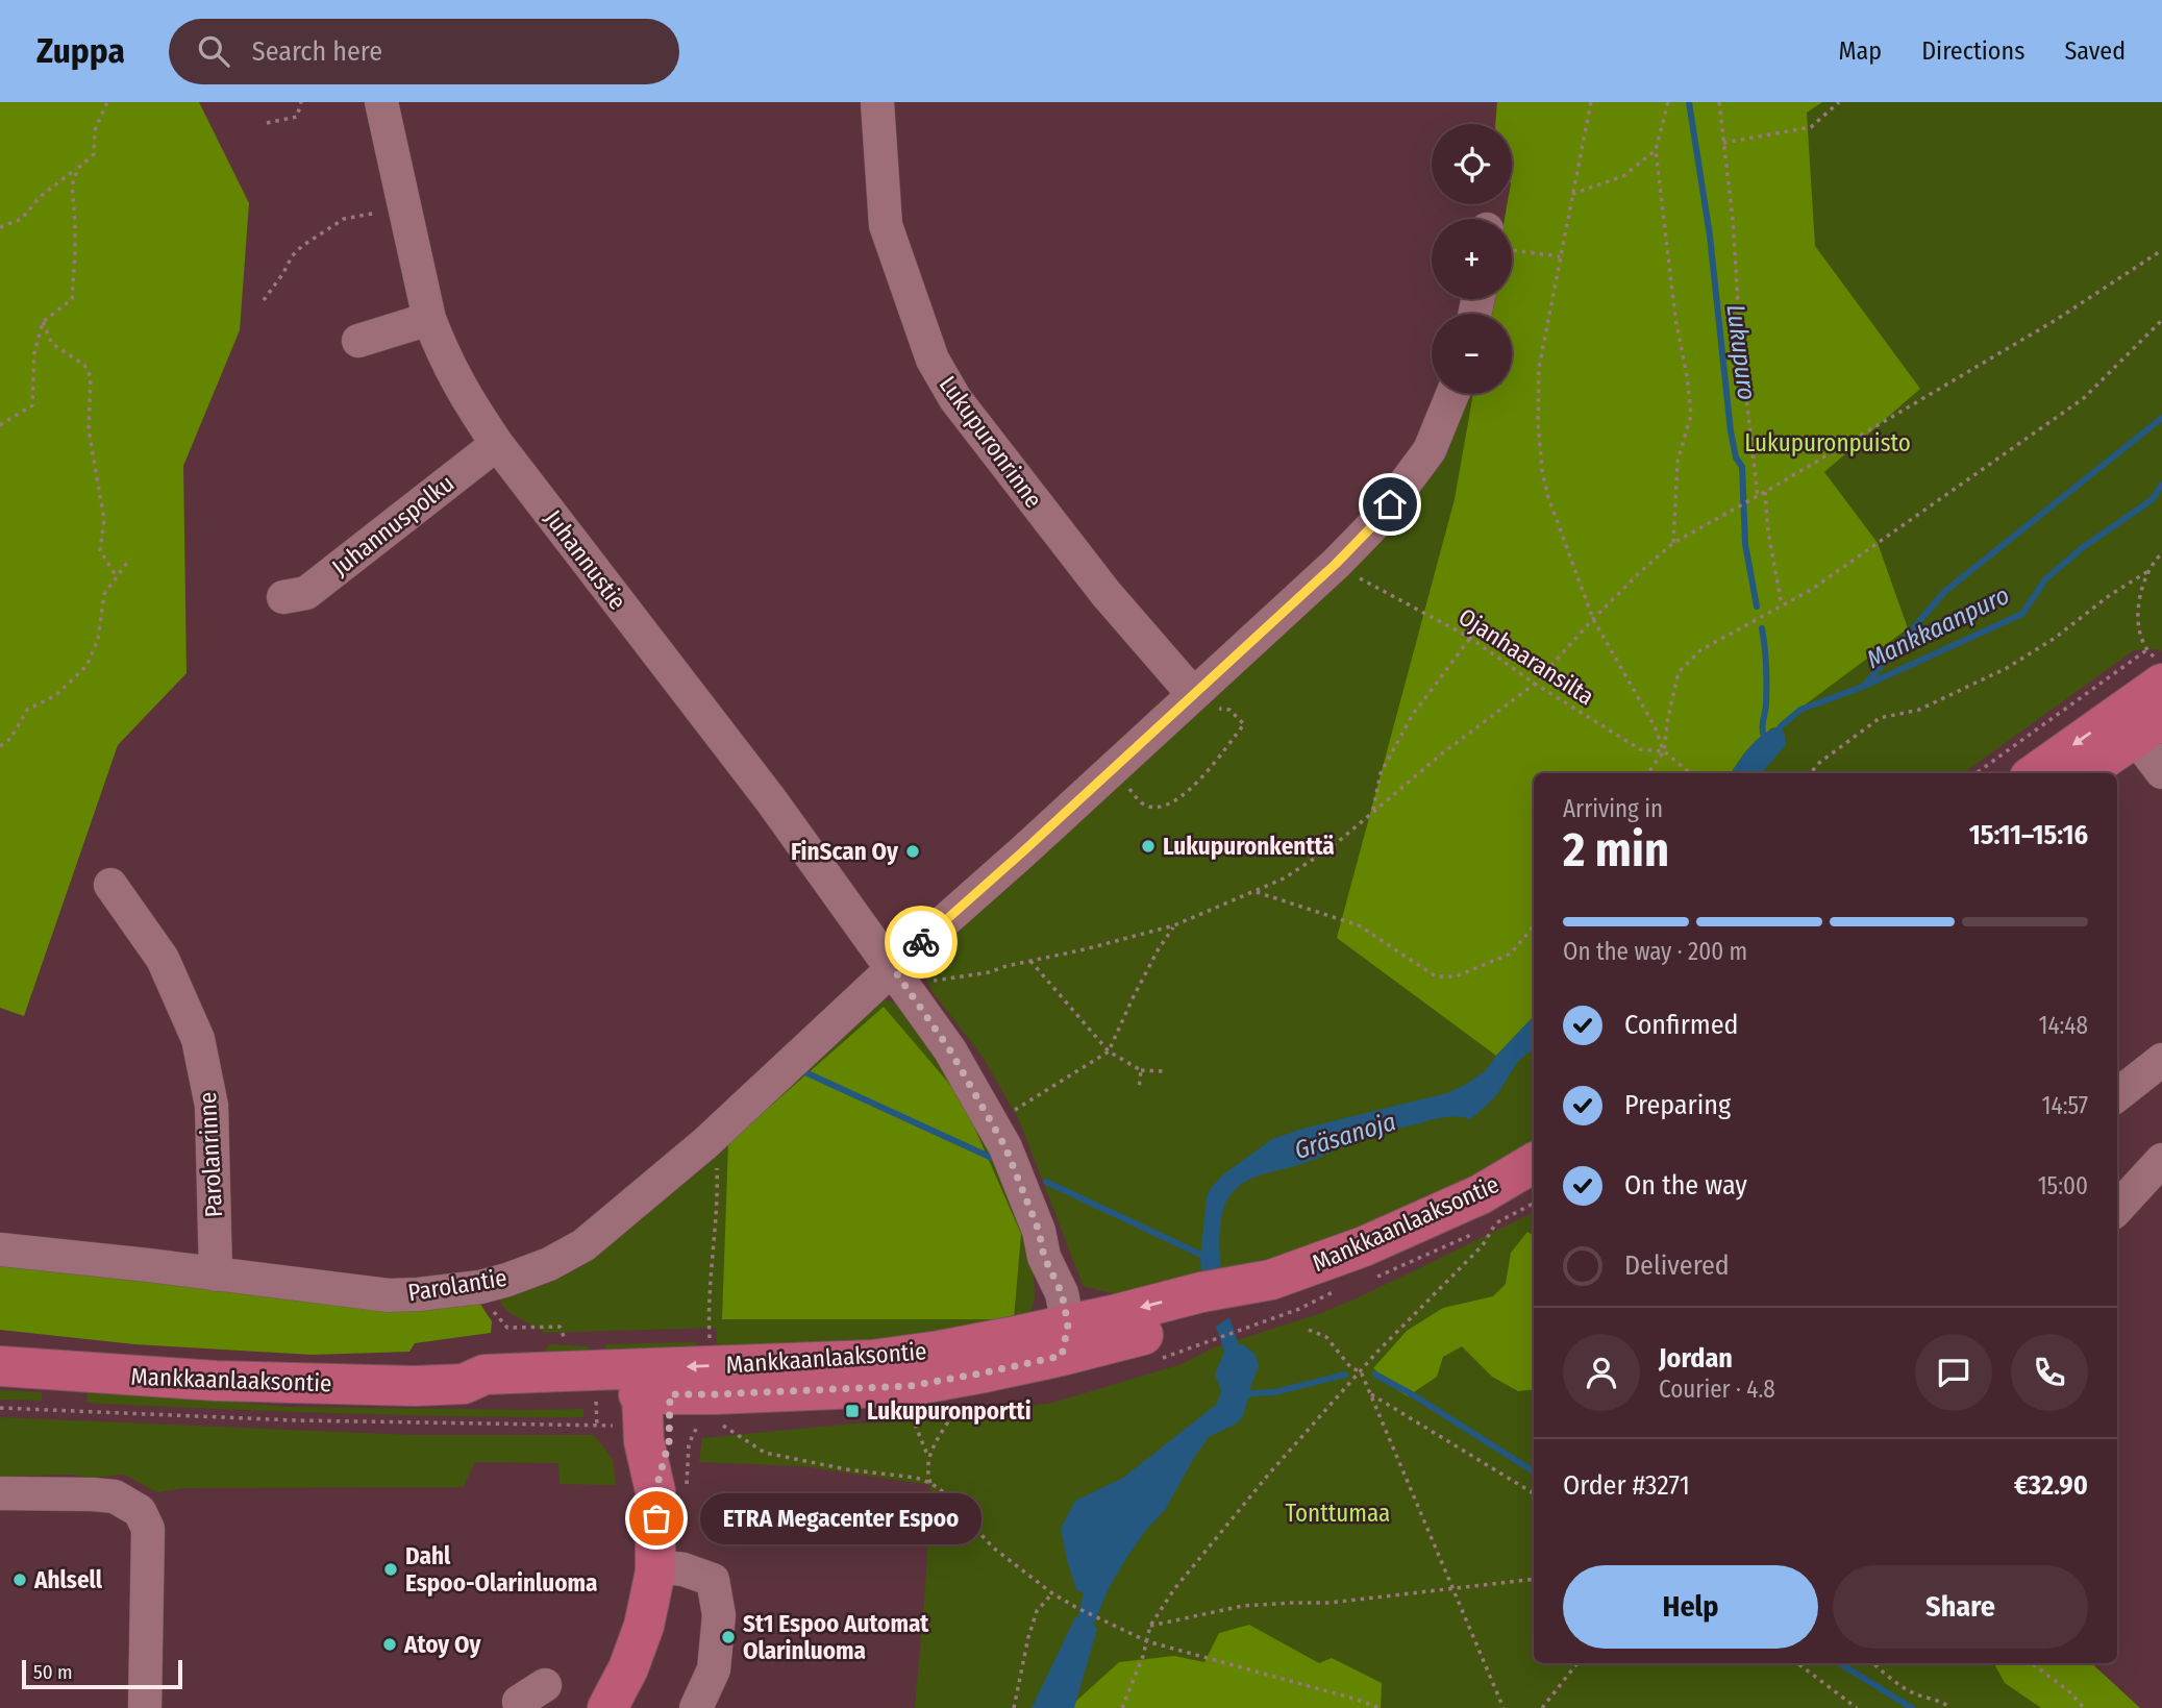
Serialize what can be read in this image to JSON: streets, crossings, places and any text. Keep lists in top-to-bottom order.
{
  "streets": {
    "main road": ["Mankkaanlaaksontie"],
    "street": [
      "Lukupuronrinne",
      "Juhannuspolku",
      "Juhannustie",
      "Parolanrinne",
      "Parolantie"
    ],
    "path": ["Ojanhaaransilta"]
  },
  "crossings": [
    ["Lukupuronrinne", "Parolantie"],
    ["Juhannuspolku", "Juhannustie"],
    ["Juhannustie", "Parolantie"],
    ["Ojanhaaransilta", "Parolantie"],
    ["Parolanrinne", "Parolantie"]
  ],
  "water": ["Lukupuro", "Mankkaanpuro", "Gräsanoja"],
  "parks": ["Lukupuronpuisto", "Tonttumaa"],
  "places": {
    "other": [
      "Lukupuronkenttä",
      "FinScan Oy",
      "ETRA Megacenter Espoo",
      "Dahl Espoo-Olarinluoma",
      "Ahlsell",
      "St1 Espoo Automat Olarinluoma",
      "Atoy Oy"
    ],
    "transit": ["Lukupuronportti"]
  },
  "scale_bar": "50 m",
  "page": {
    "header": "Zuppa",
    "search": "Search here",
    "nav": ["Map", "Directions", "Saved"],
    "map_buttons": ["+", "−"],
    "heading": ["2 min", "Arriving in", "15:11–15:16"],
    "panel": [
      "Jordan",
      "Courier · 4.8",
      "Order #3271",
      "€32.90"
    ],
    "bar": "On the way · 200 m",
    "list": [
      ["Confirmed", "14:48"],
      ["Preparing", "14:57"],
      ["On the way", "15:00"],
      "Delivered"
    ],
    "bubble": "ETRA Megacenter Espoo",
    "buttons": ["Help", "Share"],
    "scale": "50 m"
  }
}
